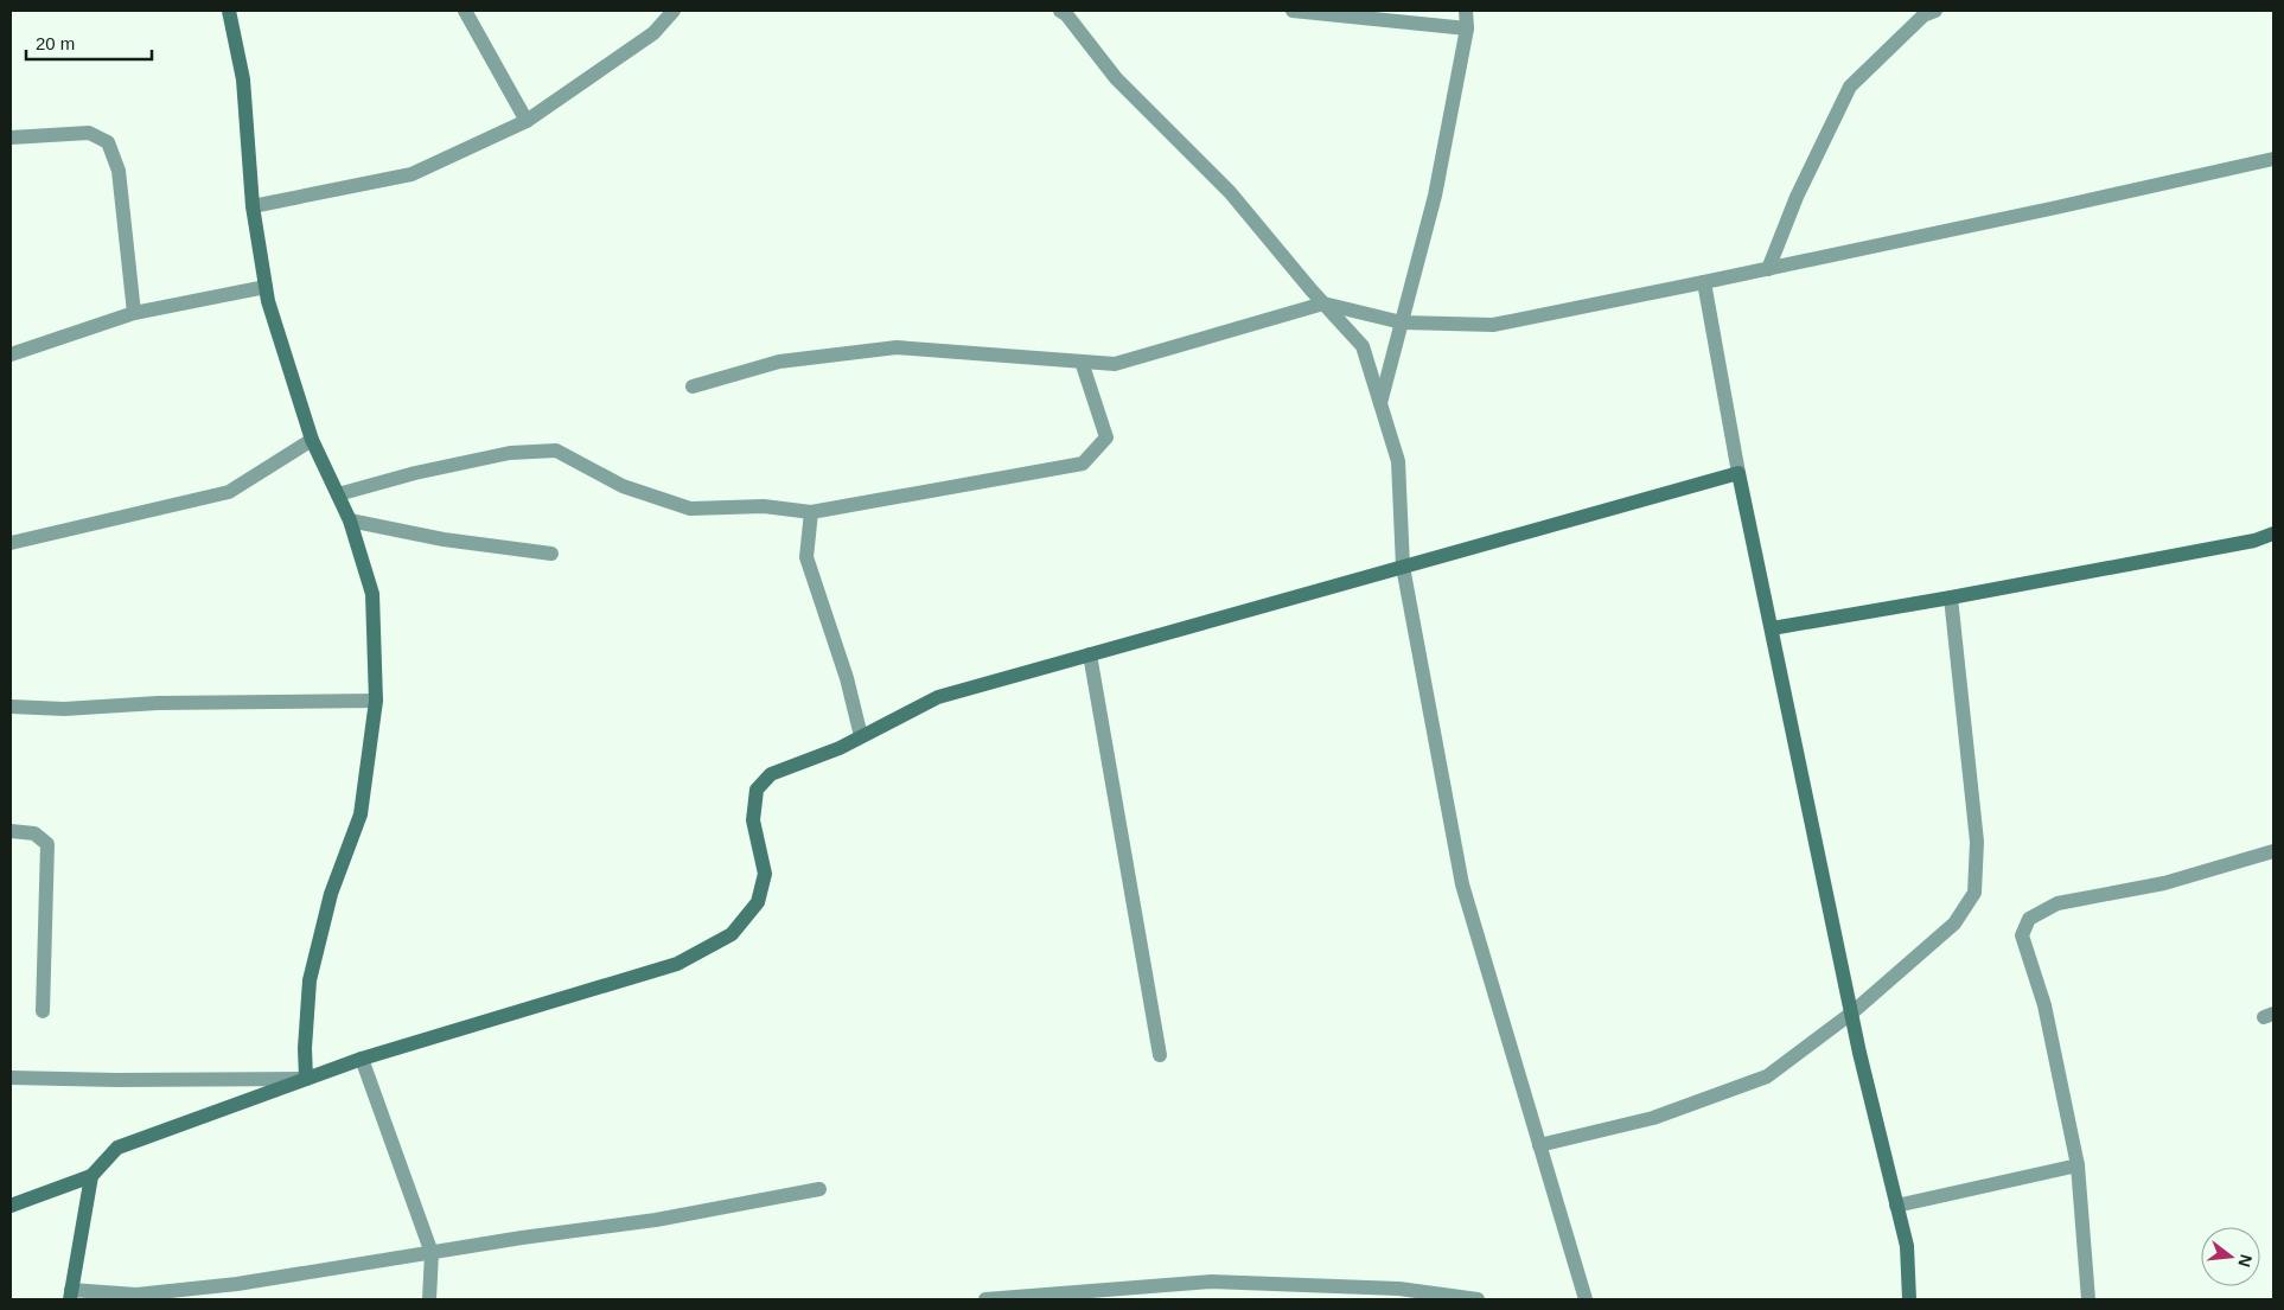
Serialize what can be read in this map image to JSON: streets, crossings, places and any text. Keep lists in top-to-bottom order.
{
  "scale_bar": "20 m",
  "north": "right"
}
